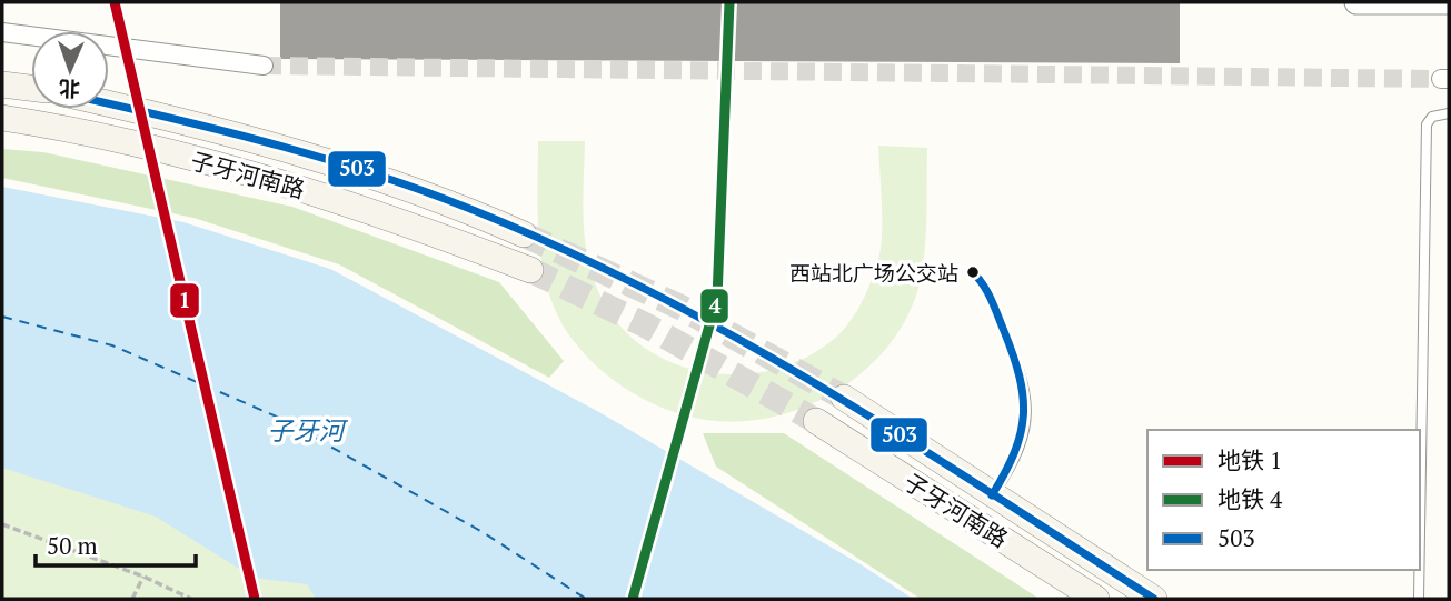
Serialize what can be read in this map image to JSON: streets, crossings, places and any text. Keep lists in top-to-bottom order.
{
  "streets": {
    "main road": ["子牙河南路"]
  },
  "water": ["子牙河"],
  "places": ["西站北广场公交站"],
  "lines": ["metro line 1", "metro line 4", "transit line 503"],
  "legend": ["地铁 1", "地铁 4", "503"],
  "scale_bar": "50 m",
  "north": "bottom"
}
